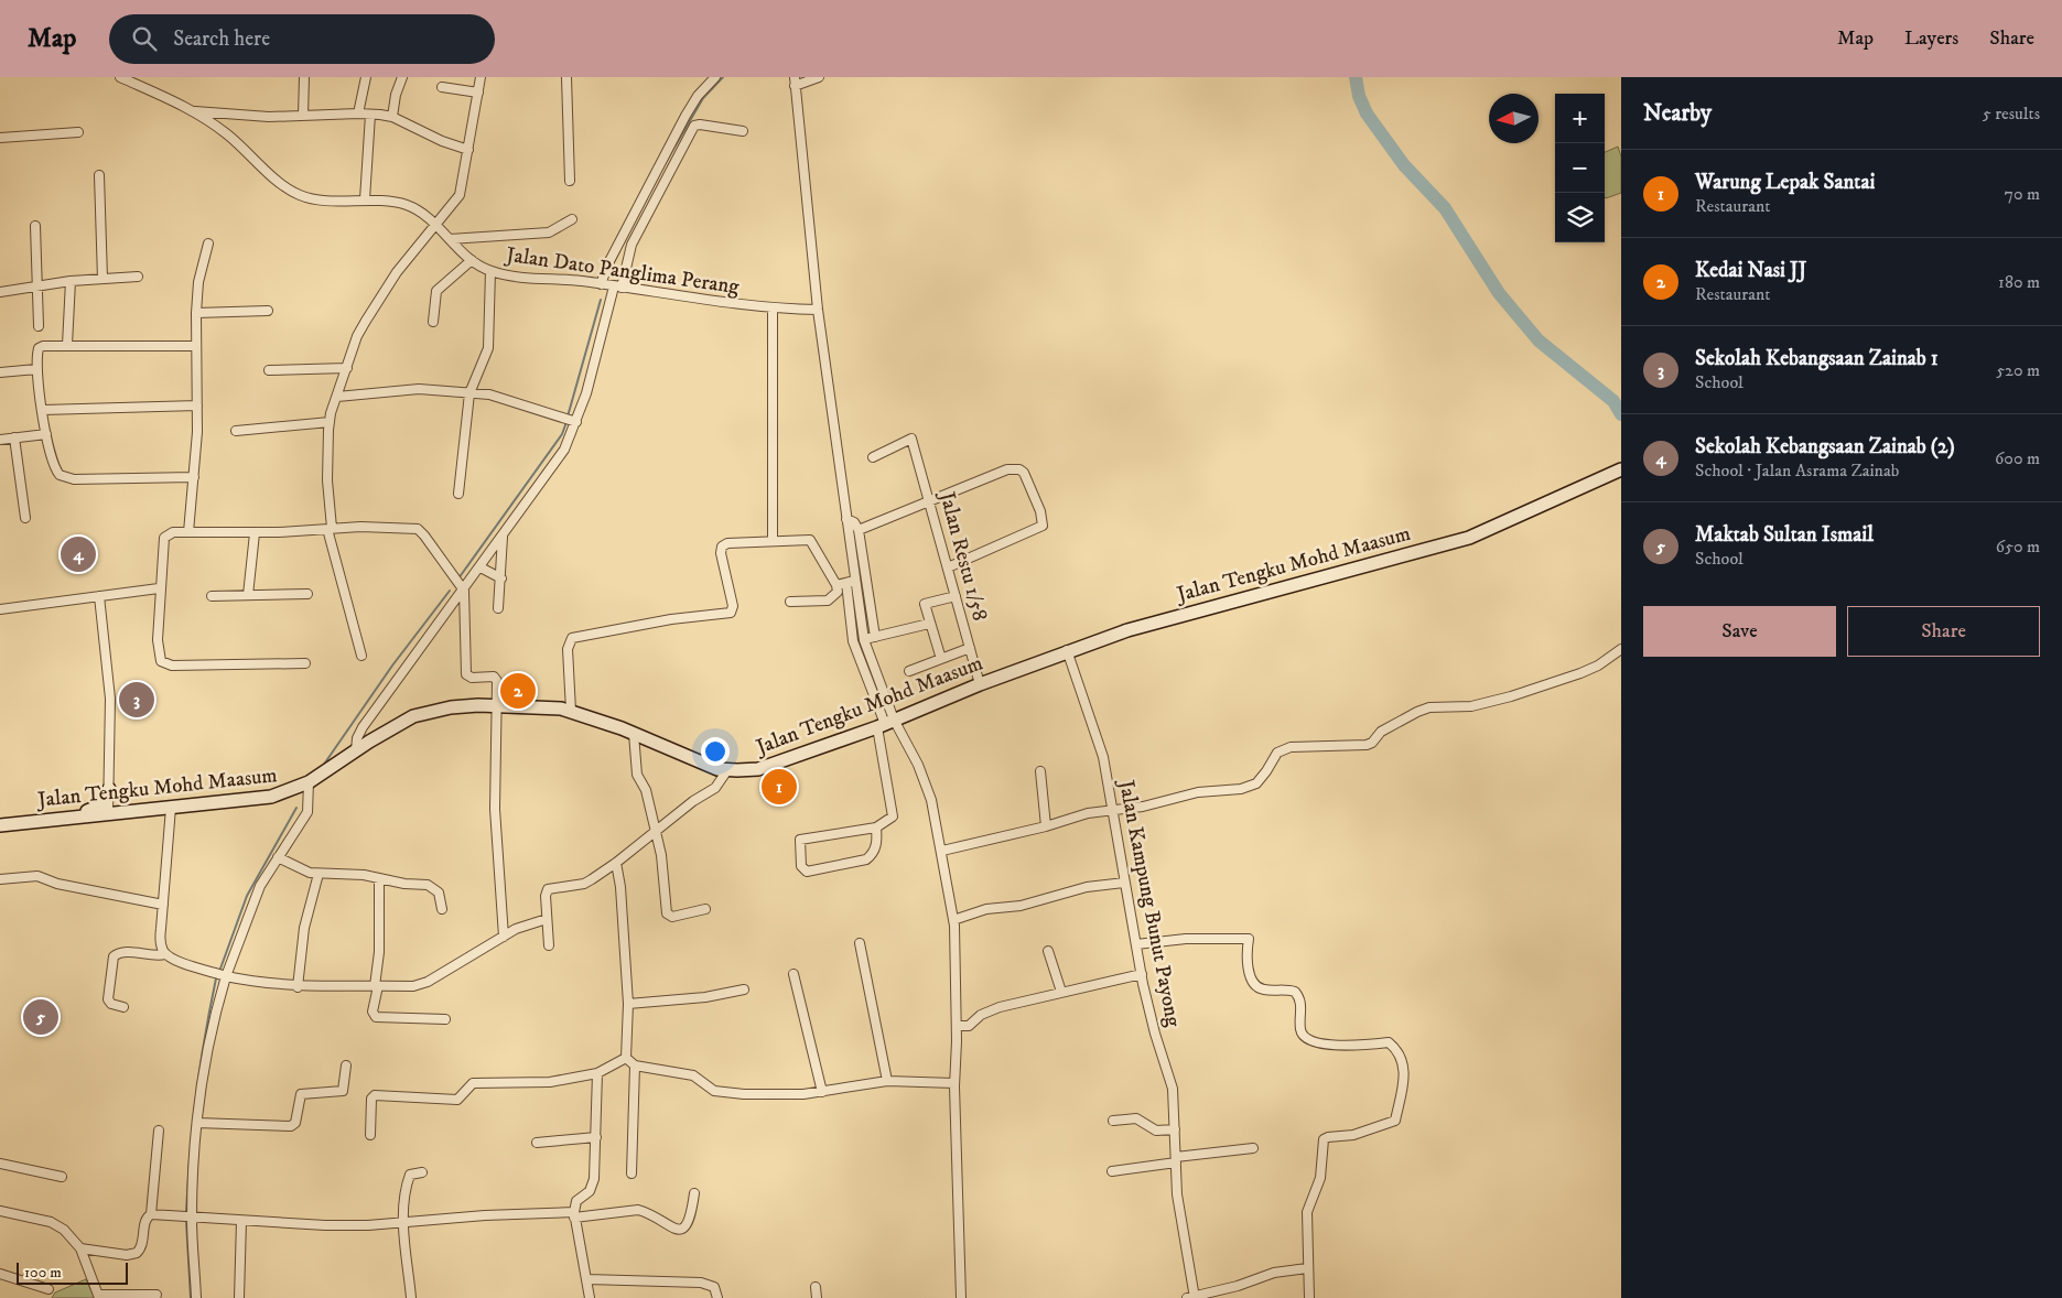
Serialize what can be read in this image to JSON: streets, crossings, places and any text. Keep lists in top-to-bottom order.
{
  "streets": {
    "main road": ["Jalan Tengku Mohd Maasum"],
    "street": ["Jalan Dato Panglima Perang", "Jalan Restu 1/58", "Jalan Kampung Bunut Payong"]
  },
  "crossings": [
    ["Jalan Restu 1/58", "Jalan Tengku Mohd Maasum"],
    ["Jalan Tengku Mohd Maasum", "Jalan Kampung Bunut Payong"]
  ],
  "scale_bar": "100 m",
  "north": "left",
  "page": {
    "header": "Map",
    "search": "Search here",
    "nav": ["Map", "Layers", "Share"],
    "heading": ["Nearby", "5 results"],
    "map_buttons": ["+", "−"],
    "list": [
      {
        "mark": "1",
        "name": "Warung Lepak Santai",
        "note": "Restaurant",
        "value": "70 m"
      },
      {
        "mark": "2",
        "name": "Kedai Nasi JJ",
        "note": "Restaurant",
        "value": "180 m"
      },
      {
        "mark": "3",
        "name": "Sekolah Kebangsaan Zainab 1",
        "note": "School",
        "value": "520 m"
      },
      {
        "mark": "4",
        "name": "Sekolah Kebangsaan Zainab (2)",
        "note": "School · Jalan Asrama Zainab",
        "value": "600 m"
      },
      {
        "mark": "5",
        "name": "Maktab Sultan Ismail",
        "note": "School",
        "value": "650 m"
      }
    ],
    "pins": [
      "4",
      "2",
      "3",
      "1",
      "5"
    ],
    "buttons": ["Save", "Share"],
    "scale": "100 m"
  }
}
